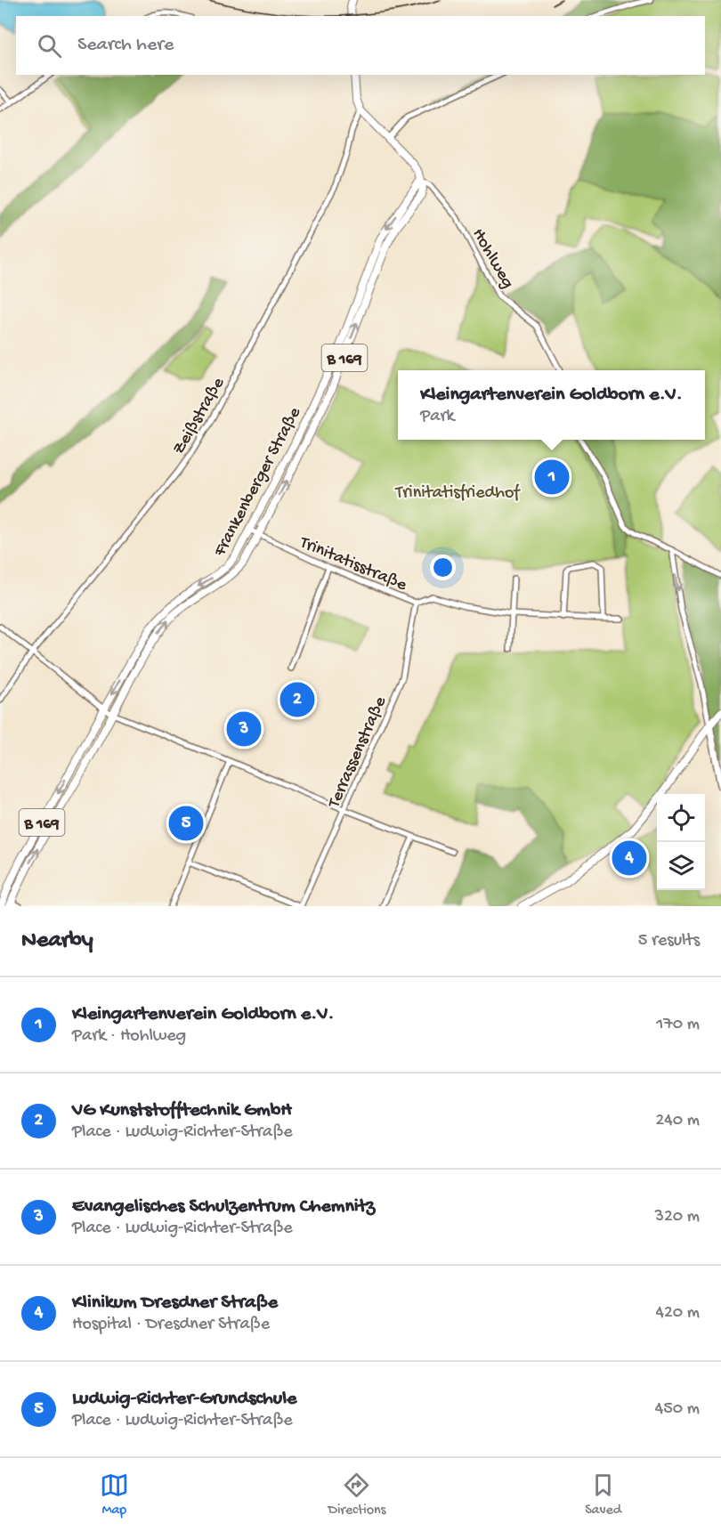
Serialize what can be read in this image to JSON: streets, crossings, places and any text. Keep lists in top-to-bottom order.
{
  "streets": {
    "main road": ["B 169", "Frankenberger Straße"],
    "street": [
      "Hohlweg",
      "Zeißstraße",
      "Trinitatisstraße",
      "Terrassenstraße"
    ]
  },
  "crossings": [
    ["Hohlweg", "Frankenberger Straße"],
    ["Frankenberger Straße", "Trinitatisstraße"],
    ["Trinitatisstraße", "Terrassenstraße"]
  ],
  "parks": ["Trinitatisfriedhof"],
  "page": {
    "search": "Search here",
    "popup": ["Kleingartenverein Goldborn e.V.", "Park"],
    "pins": [
      "1",
      "2",
      "3",
      "5",
      "4"
    ],
    "heading": ["Nearby", "5 results"],
    "list": [
      {
        "mark": "1",
        "name": "Kleingartenverein Goldborn e.V.",
        "note": "Park · Hohlweg",
        "value": "170 m"
      },
      {
        "mark": "2",
        "name": "VG Kunststofftechnik GmbH",
        "note": "Place · Ludwig-Richter-Straße",
        "value": "240 m"
      },
      {
        "mark": "3",
        "name": "Evangelisches Schulzentrum Chemnitz",
        "note": "Place · Ludwig-Richter-Straße",
        "value": "320 m"
      },
      {
        "mark": "4",
        "name": "Klinikum Dresdner Straße",
        "note": "Hospital · Dresdner Straße",
        "value": "420 m"
      },
      {
        "mark": "5",
        "name": "Ludwig-Richter-Grundschule",
        "note": "Place · Ludwig-Richter-Straße",
        "value": "450 m"
      }
    ],
    "nav": ["Map", "Directions", "Saved"]
  }
}
